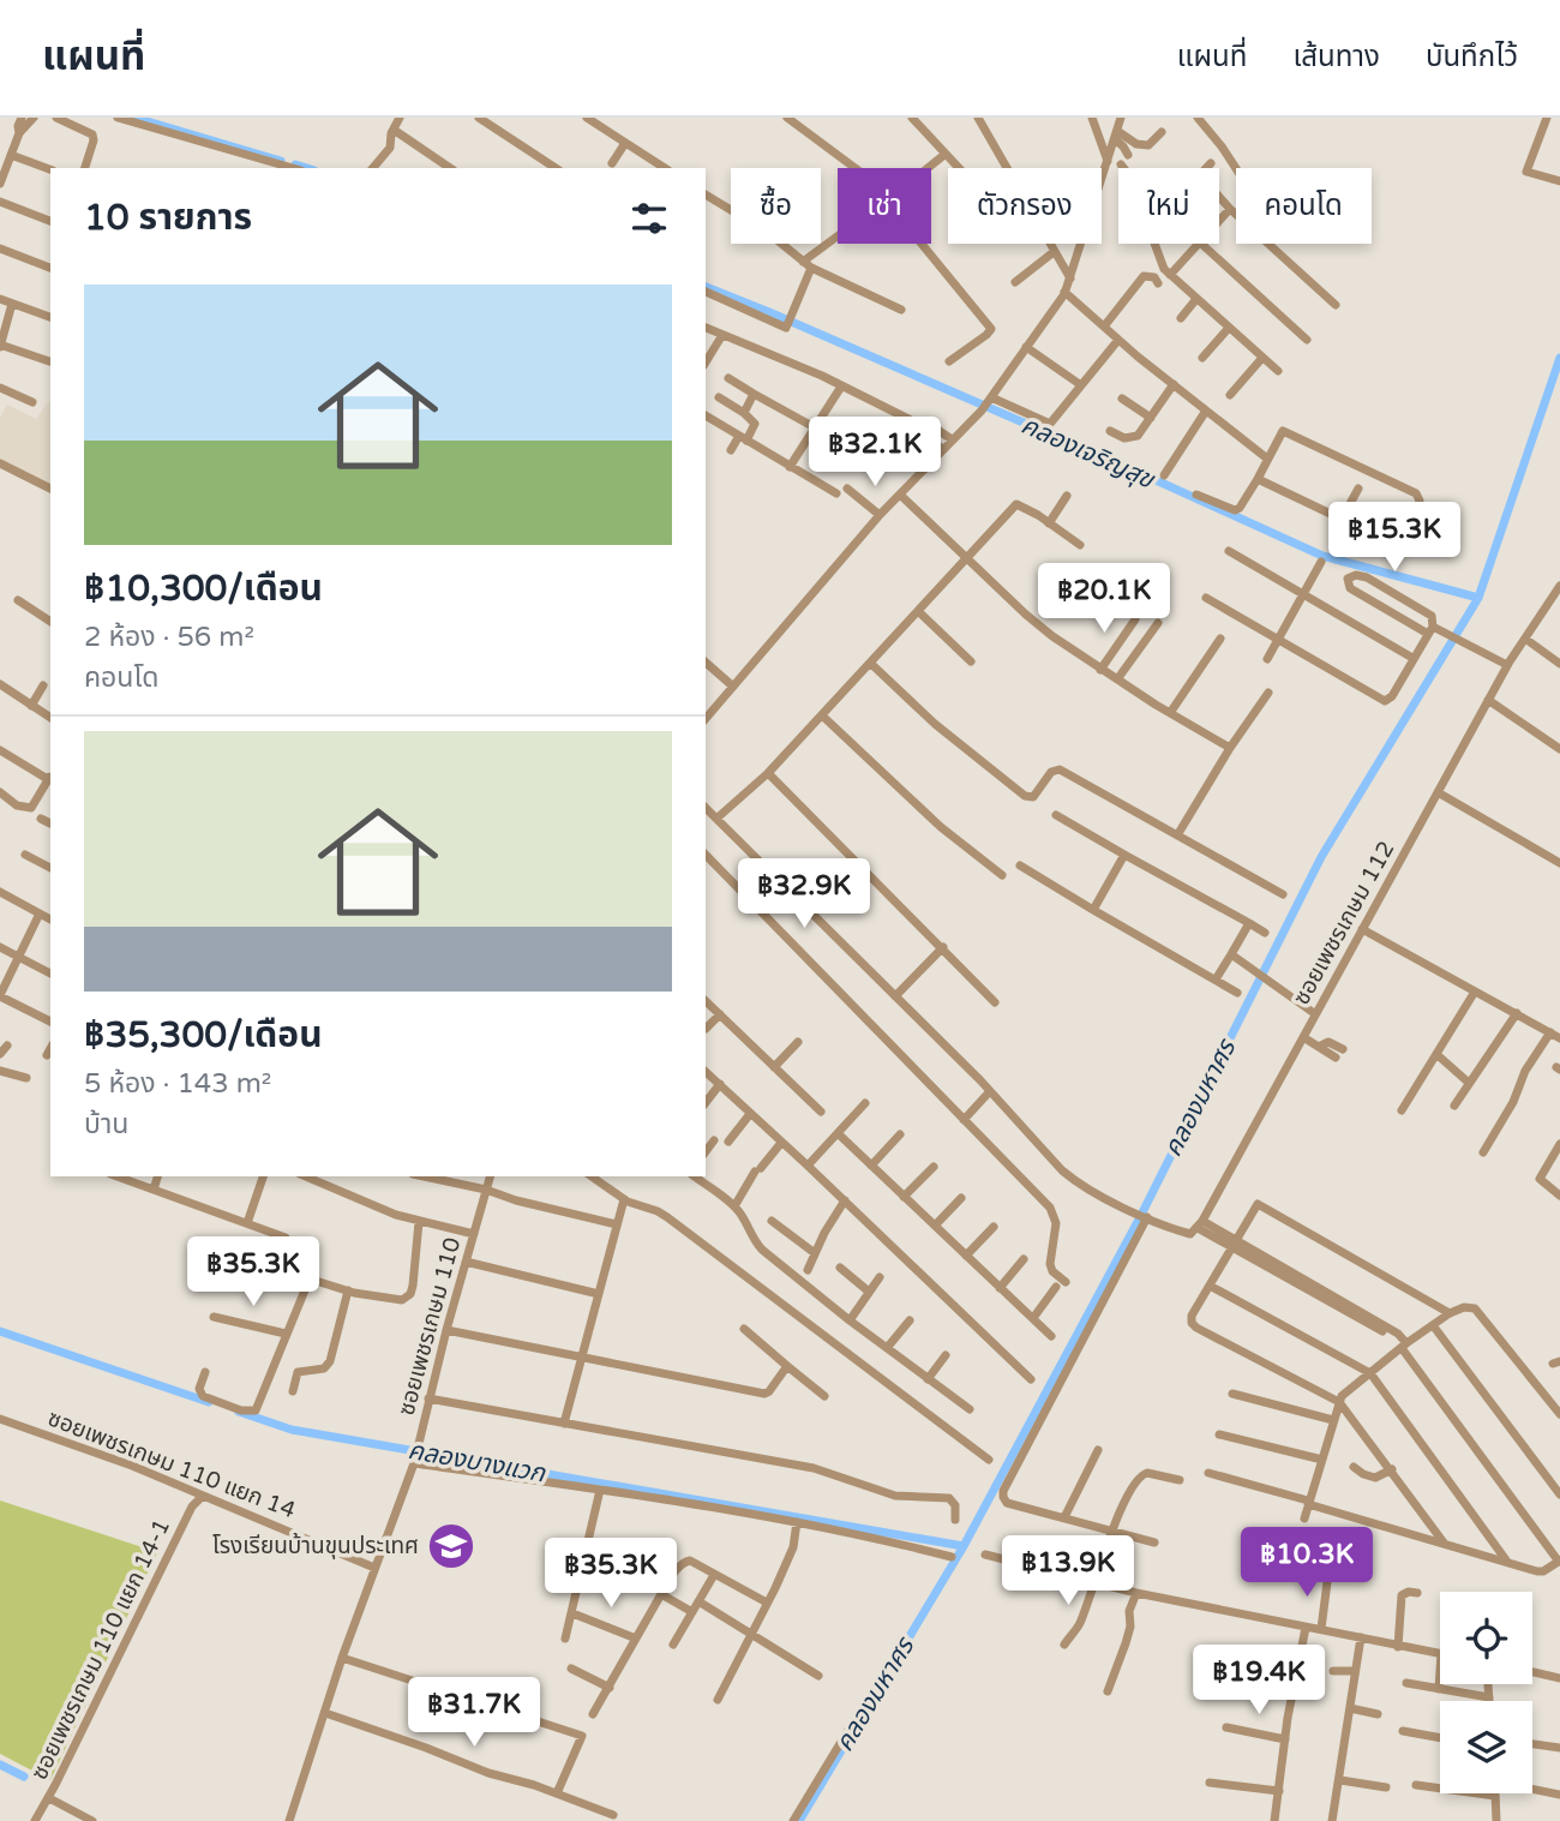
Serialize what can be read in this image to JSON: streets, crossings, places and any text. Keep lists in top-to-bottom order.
{
  "streets": {
    "street": [
      "ซอยเพชรเกษม 112",
      "ซอยเพชรเกษม 110",
      "ซอยเพชรเกษม 110 แยก 14",
      "ซอยเพชรเกษม 110 แยก 14-1"
    ]
  },
  "crossings": [
    ["ซอยเพชรเกษม 110", "ซอยเพชรเกษม 110 แยก 14"],
    ["ซอยเพชรเกษม 110 แยก 14", "ซอยเพชรเกษม 110 แยก 14-1"]
  ],
  "water": ["คลองเจริญสุข", "คลองมหาศร", "คลองบางแวก"],
  "places": {
    "school or university": ["โรงเรียนบ้านขุนประเทศ"]
  },
  "page": {
    "header": "แผนที่",
    "nav": ["แผนที่", "เส้นทาง", "บันทึกไว้"],
    "chip": [
      "ซื้อ",
      "เช่า",
      "ตัวกรอง",
      "ใหม่",
      "คอนโด"
    ],
    "heading": "10 รายการ",
    "list": [
      {
        "name": "฿10,300/เดือน",
        "note": "2 ห้อง · 56 m² · คอนโด"
      },
      {
        "name": "฿35,300/เดือน",
        "note": "5 ห้อง · 143 m² · บ้าน"
      }
    ],
    "price": [
      "฿32.1K",
      "฿15.3K",
      "฿20.1K",
      "฿32.9K",
      "฿35.3K",
      "฿10.3K",
      "฿13.9K",
      "฿35.3K",
      "฿19.4K",
      "฿31.7K"
    ]
  }
}
